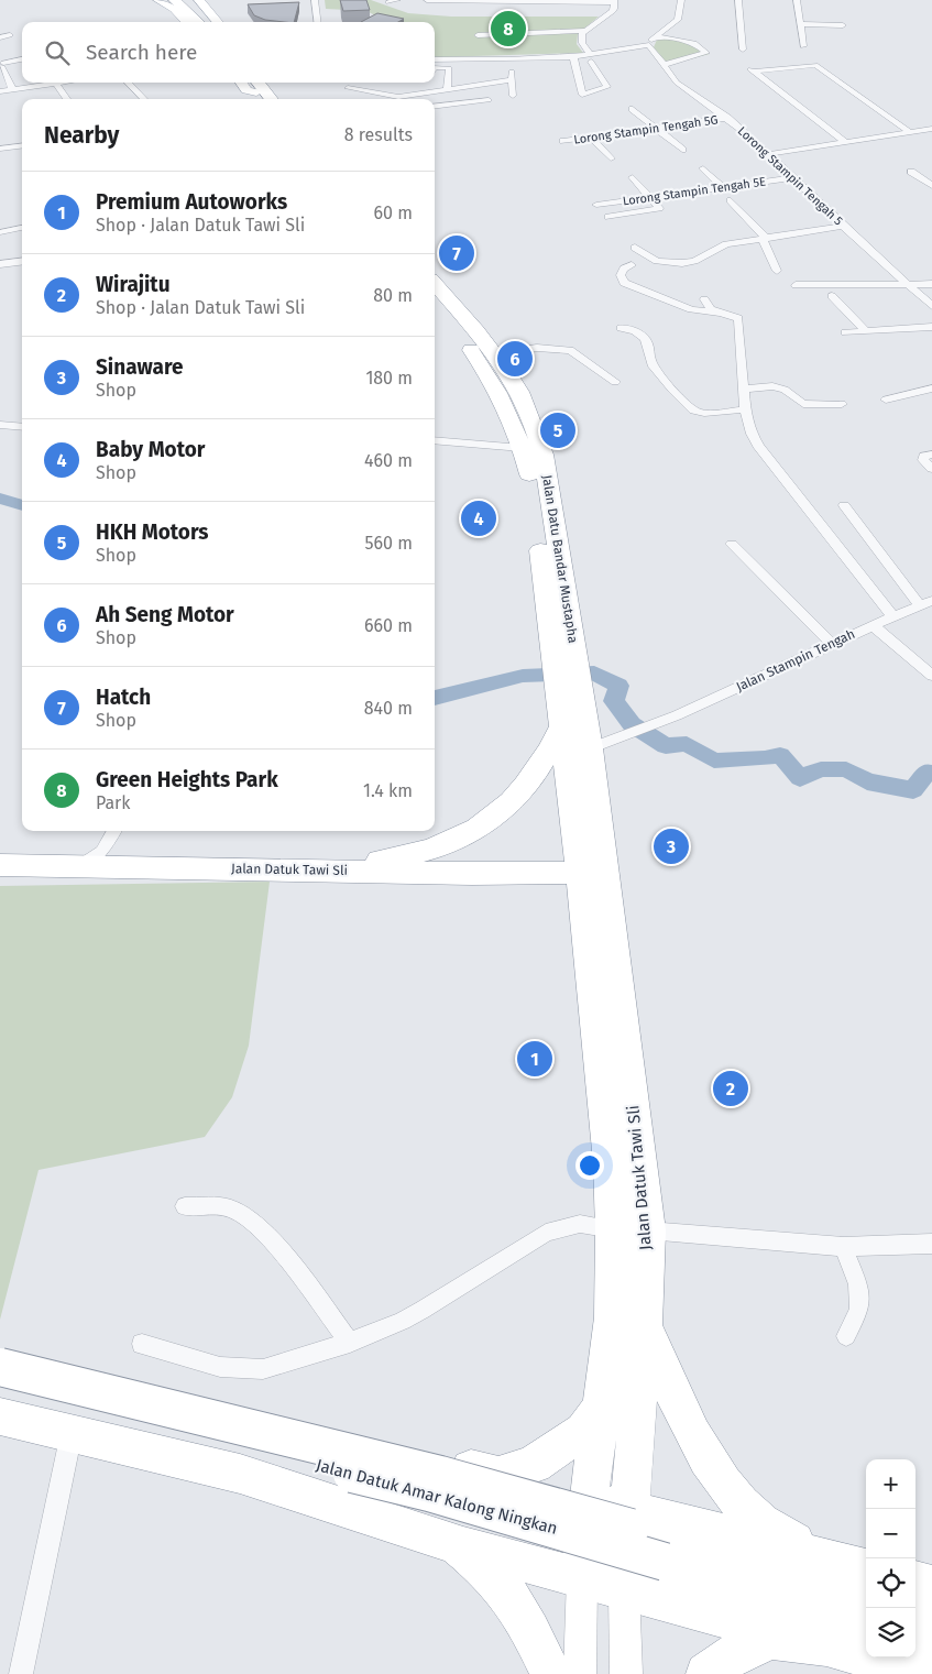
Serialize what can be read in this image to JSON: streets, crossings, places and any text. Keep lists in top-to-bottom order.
{
  "streets": {
    "highway": ["Jalan Datu Bandar Mustapha", "Jalan Datuk Tawi Sli", "Jalan Datuk Amar Kalong Ningkan"],
    "street": [
      "Lorong Stampin Tengah 5G",
      "Lorong Stampin Tengah 5",
      "Lorong Stampin Tengah 5E",
      "Jalan Stampin Tengah"
    ]
  },
  "crossings": [
    ["Lorong Stampin Tengah 5G", "Lorong Stampin Tengah 5"],
    ["Lorong Stampin Tengah 5", "Lorong Stampin Tengah 5E"],
    ["Jalan Datu Bandar Mustapha", "Jalan Stampin Tengah"],
    ["Jalan Datu Bandar Mustapha", "Jalan Datuk Tawi Sli"]
  ],
  "page": {
    "pins": [
      "8",
      "7",
      "6",
      "5",
      "4",
      "3",
      "1",
      "2"
    ],
    "search": "Search here",
    "heading": ["Nearby", "8 results"],
    "list": [
      {
        "mark": "1",
        "name": "Premium Autoworks",
        "note": "Shop · Jalan Datuk Tawi Sli",
        "value": "60 m"
      },
      {
        "mark": "2",
        "name": "Wirajitu",
        "note": "Shop · Jalan Datuk Tawi Sli",
        "value": "80 m"
      },
      {
        "mark": "3",
        "name": "Sinaware",
        "note": "Shop",
        "value": "180 m"
      },
      {
        "mark": "4",
        "name": "Baby Motor",
        "note": "Shop",
        "value": "460 m"
      },
      {
        "mark": "5",
        "name": "HKH Motors",
        "note": "Shop",
        "value": "560 m"
      },
      {
        "mark": "6",
        "name": "Ah Seng Motor",
        "note": "Shop",
        "value": "660 m"
      },
      {
        "mark": "7",
        "name": "Hatch",
        "note": "Shop",
        "value": "840 m"
      },
      {
        "mark": "8",
        "name": "Green Heights Park",
        "note": "Park",
        "value": "1.4 km"
      }
    ],
    "map_buttons": ["+", "−"]
  }
}
